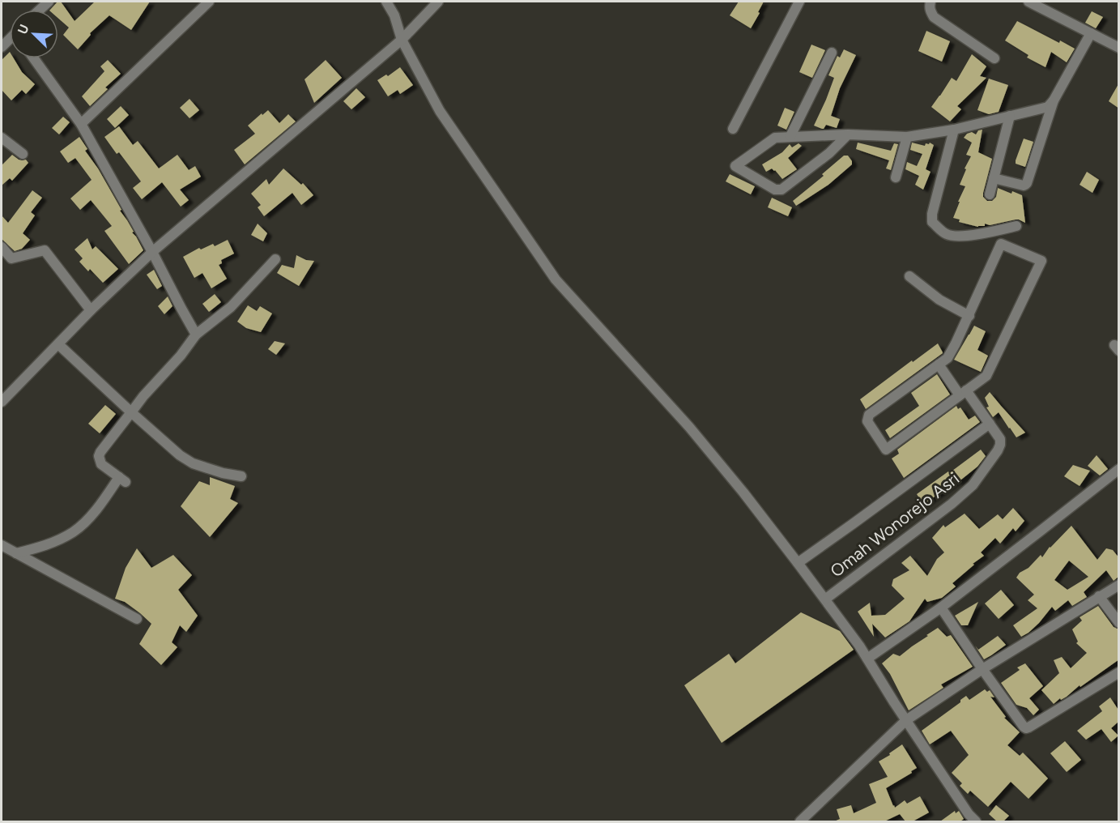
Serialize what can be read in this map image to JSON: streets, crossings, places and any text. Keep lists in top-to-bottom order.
{
  "streets": {
    "street": ["Omah Wonorejo Asri"]
  },
  "north": "top left"
}
